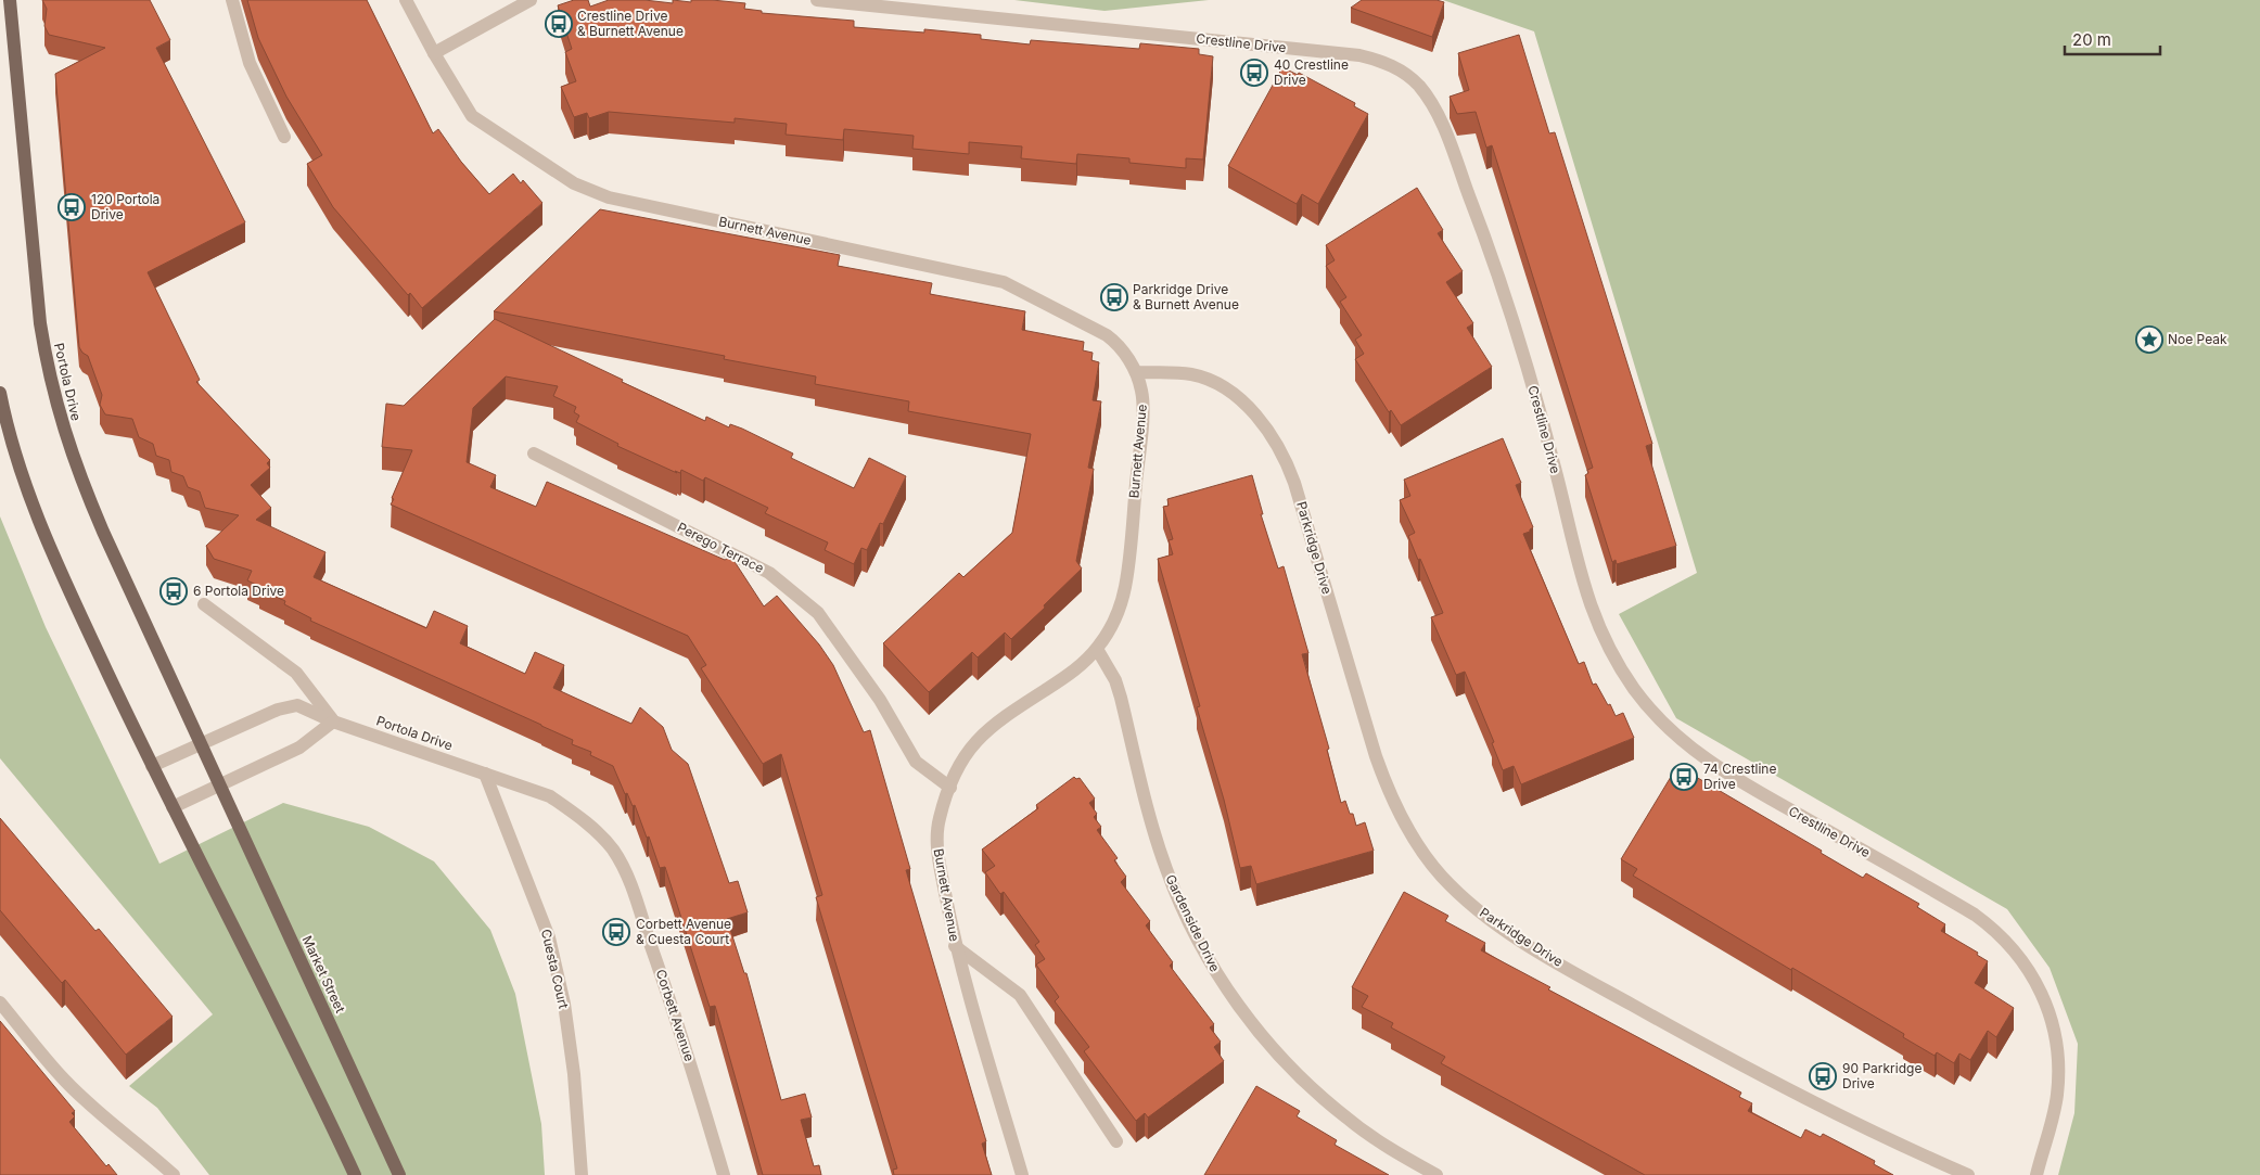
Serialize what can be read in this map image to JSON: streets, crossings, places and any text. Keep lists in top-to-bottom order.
{
  "streets": {
    "main road": ["Portola Drive", "Market Street"],
    "street": [
      "Crestline Drive",
      "Burnett Avenue",
      "Perego Terrace",
      "Parkridge Drive",
      "Gardenside Drive",
      "Cuesta Court",
      "Corbett Avenue"
    ]
  },
  "crossings": [
    ["Burnett Avenue", "Perego Terrace"],
    ["Burnett Avenue", "Parkridge Drive"],
    ["Burnett Avenue", "Gardenside Drive"],
    ["Portola Drive", "Cuesta Court"],
    ["Portola Drive", "Market Street"],
    ["Portola Drive", "Corbett Avenue"],
    ["Cuesta Court", "Corbett Avenue"]
  ],
  "places": {
    "bus stop": [
      "Crestline Drive & Burnett Avenue",
      "40 Crestline Drive",
      "120 Portola Drive",
      "Parkridge Drive & Burnett Avenue",
      "6 Portola Drive",
      "74 Crestline Drive",
      "Corbett Avenue & Cuesta Court",
      "90 Parkridge Drive"
    ],
    "place": ["Noe Peak"]
  },
  "scale_bar": "20 m"
}
